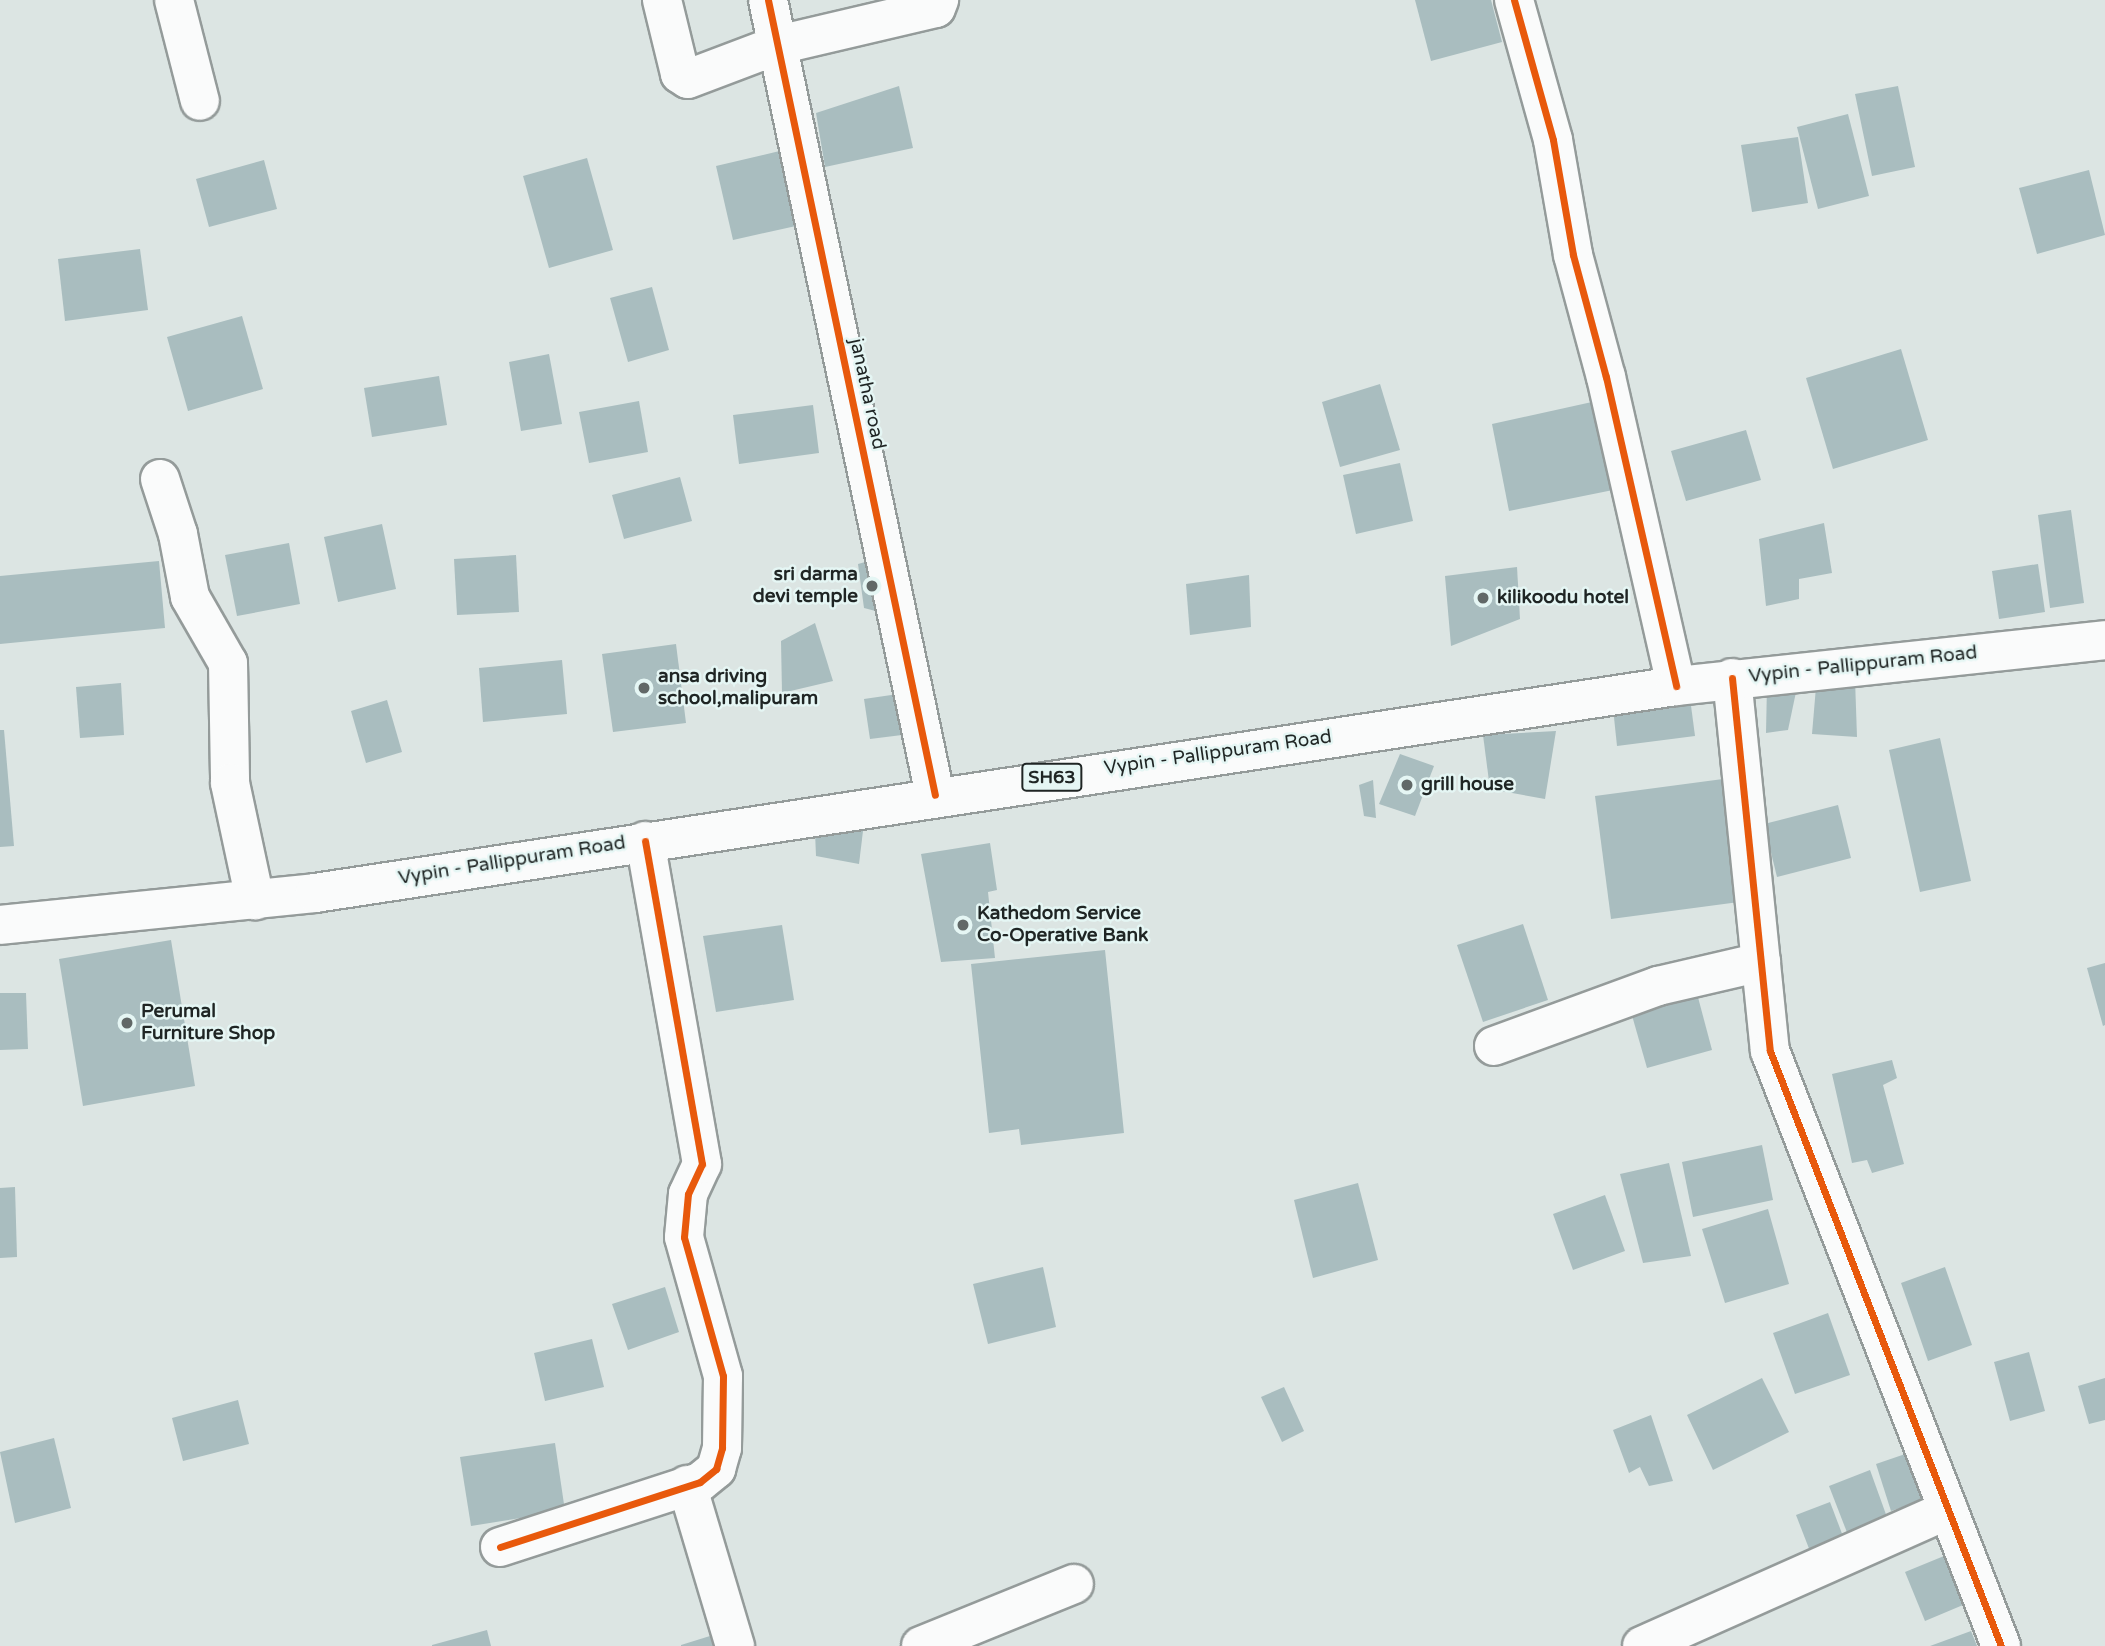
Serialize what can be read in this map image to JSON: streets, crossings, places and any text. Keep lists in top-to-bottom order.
{
  "streets": {
    "street": ["janatha road", "Vypin - Pallippuram Road", "SH63"]
  },
  "crossings": [
    ["janatha road", "Vypin - Pallippuram Road"]
  ],
  "places": [
    "sri darma devi temple",
    "kilikoodu hotel",
    "ansa driving school,malipuram",
    "grill house",
    "Kathedom Service Co-Operative Bank",
    "Perumal Furniture Shop"
  ]
}
